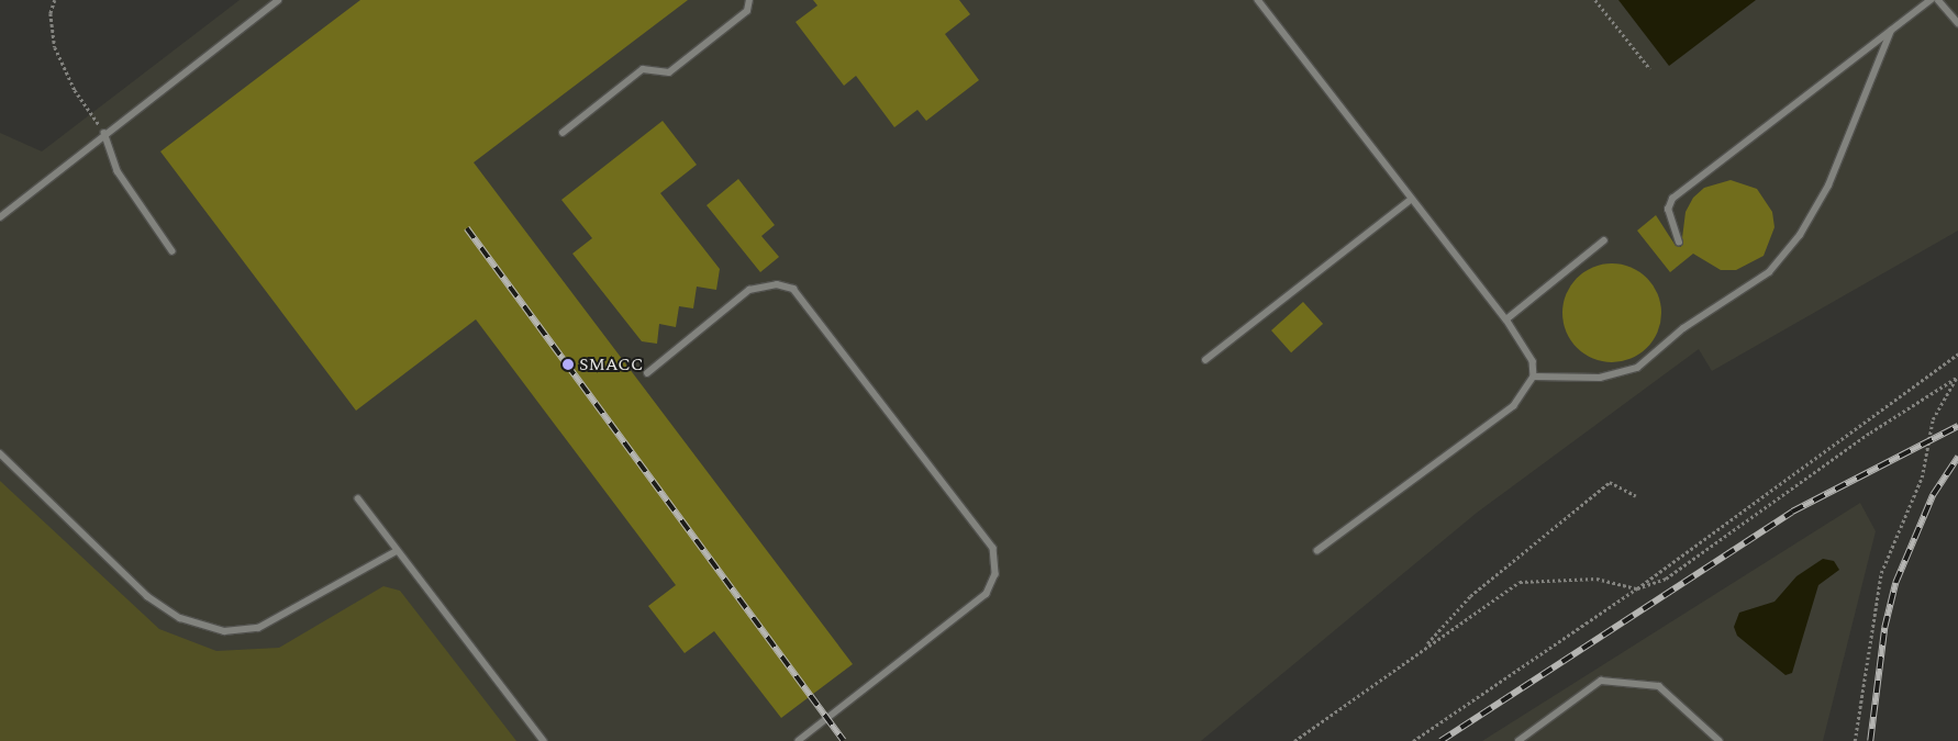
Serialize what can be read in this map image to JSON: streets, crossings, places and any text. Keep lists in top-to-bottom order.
{
  "places": ["SMACC"]
}
